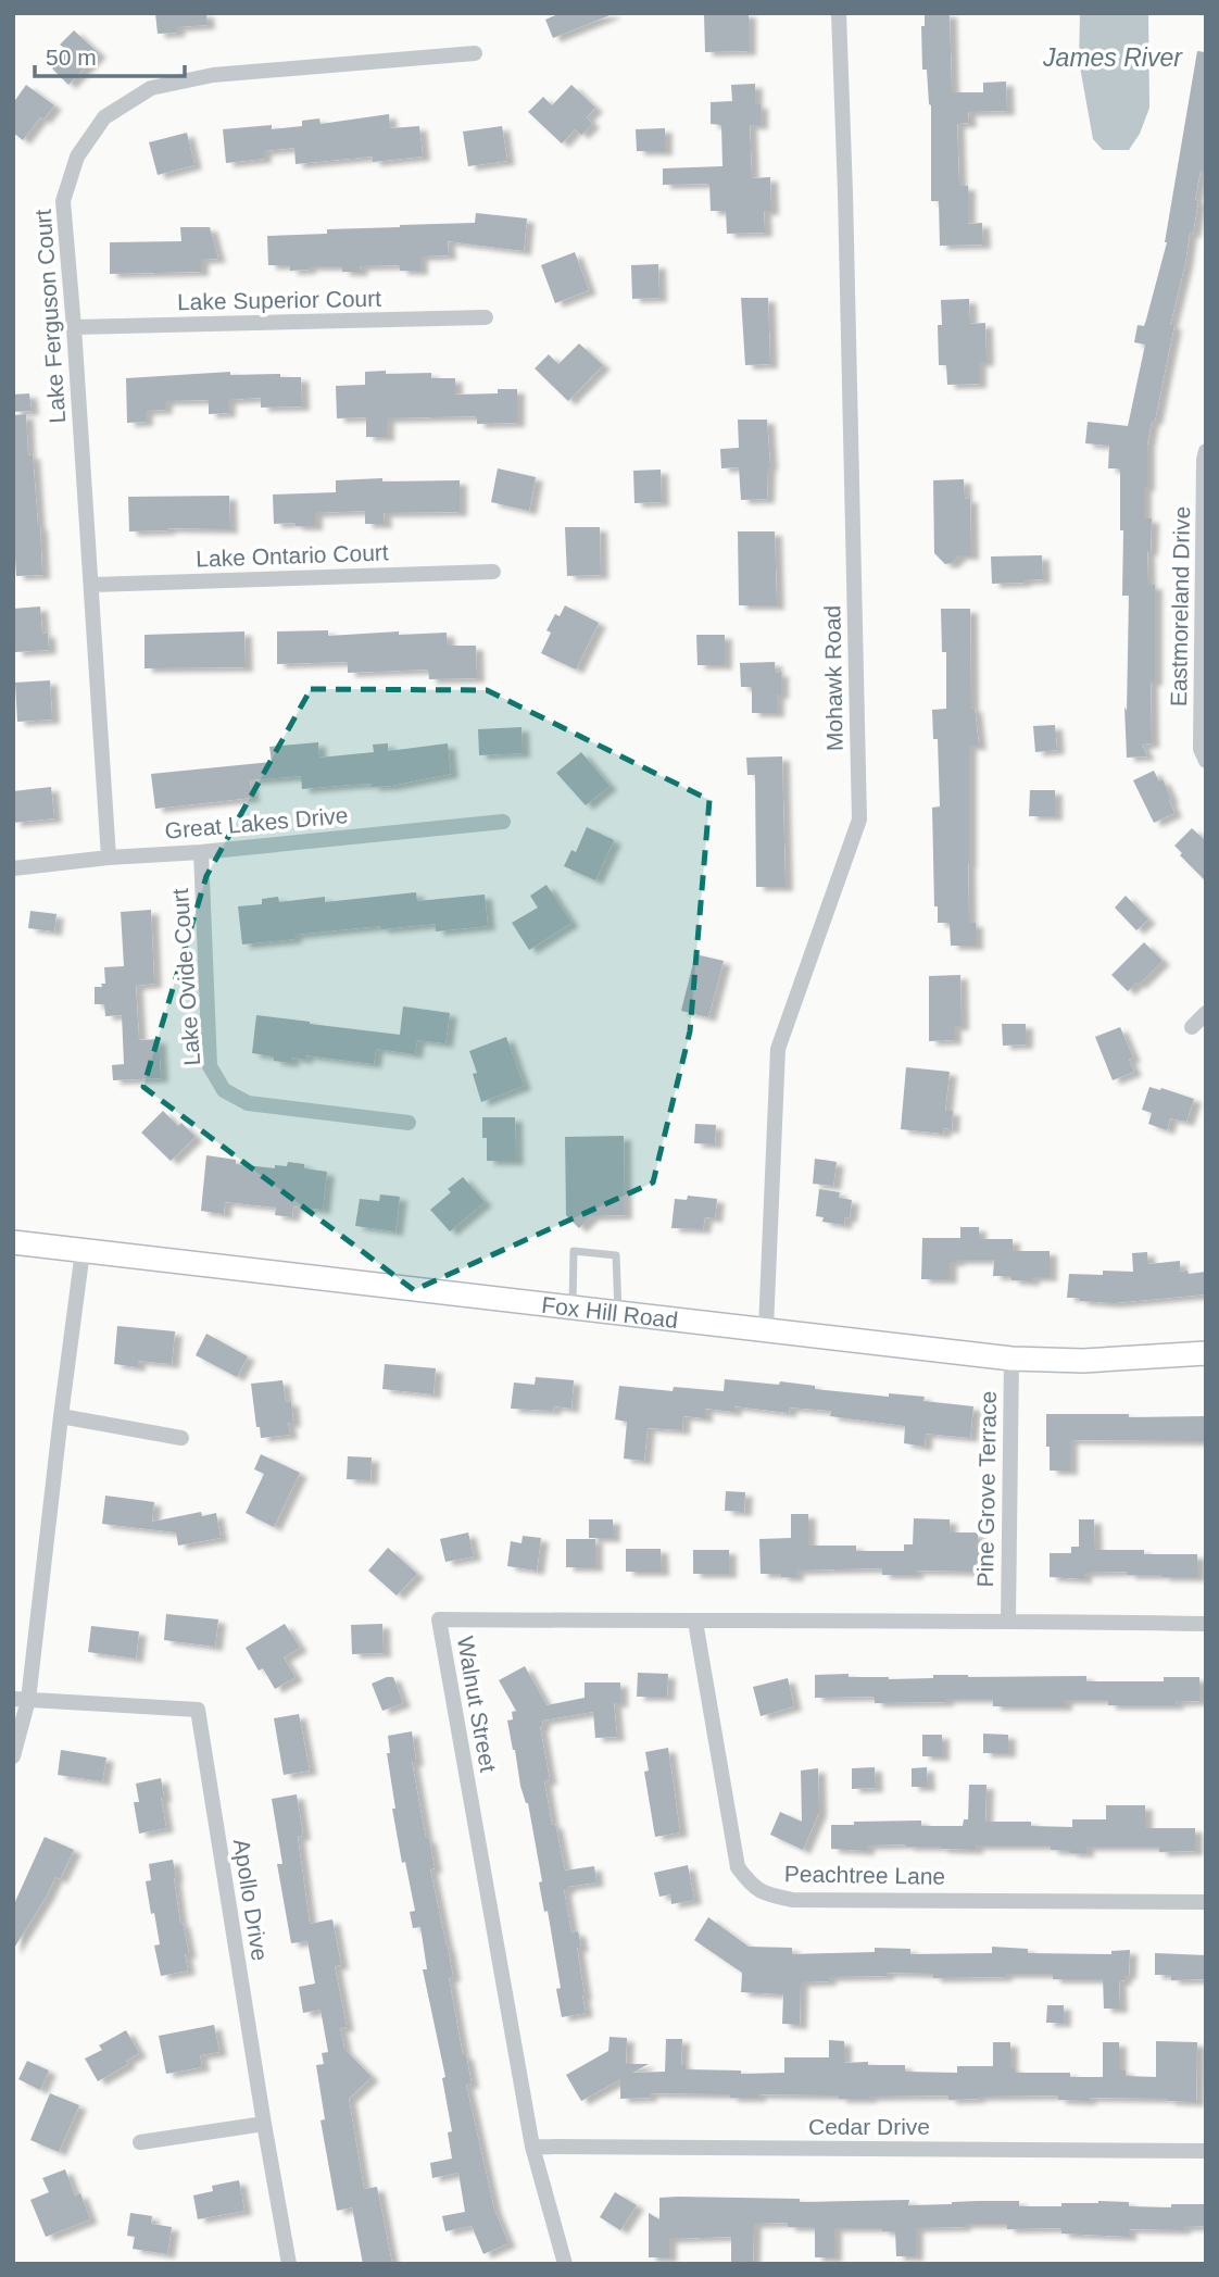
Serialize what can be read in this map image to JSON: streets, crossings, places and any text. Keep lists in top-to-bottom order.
{
  "streets": {
    "main road": ["Fox Hill Road"],
    "street": [
      "Lake Superior Court",
      "Lake Ferguson Court",
      "Lake Ontario Court",
      "Eastmoreland Drive",
      "Mohawk Road",
      "Great Lakes Drive",
      "Lake Ovide Court",
      "Pine Grove Terrace",
      "Walnut Street",
      "Peachtree Lane",
      "Apollo Drive",
      "Cedar Drive"
    ]
  },
  "crossings": [
    ["Lake Superior Court", "Lake Ferguson Court"],
    ["Lake Ferguson Court", "Lake Ontario Court"],
    ["Lake Ferguson Court", "Great Lakes Drive"],
    ["Mohawk Road", "Fox Hill Road"],
    ["Great Lakes Drive", "Lake Ovide Court"],
    ["Fox Hill Road", "Pine Grove Terrace"],
    ["Pine Grove Terrace", "Walnut Street"],
    ["Walnut Street", "Peachtree Lane"],
    ["Walnut Street", "Cedar Drive"]
  ],
  "water": ["James River"],
  "scale_bar": "50 m"
}
